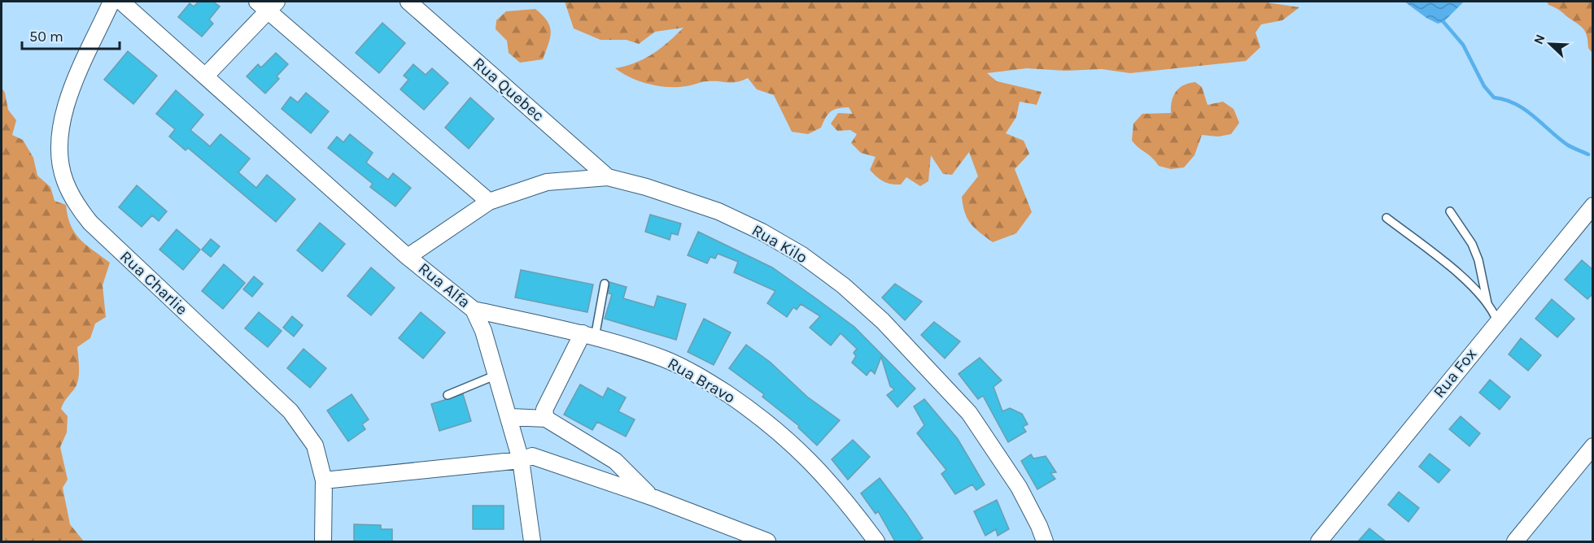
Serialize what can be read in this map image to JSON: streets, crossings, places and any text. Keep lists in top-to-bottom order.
{
  "streets": {
    "street": [
      "Rua Quebec",
      "Rua Kilo",
      "Rua Charlie",
      "Rua Alfa",
      "Rua Fox",
      "Rua Bravo"
    ]
  },
  "crossings": [
    ["Rua Quebec", "Rua Kilo"],
    ["Rua Kilo", "Rua Alfa"],
    ["Rua Alfa", "Rua Bravo"]
  ],
  "scale_bar": "50 m",
  "north": "top left"
}
